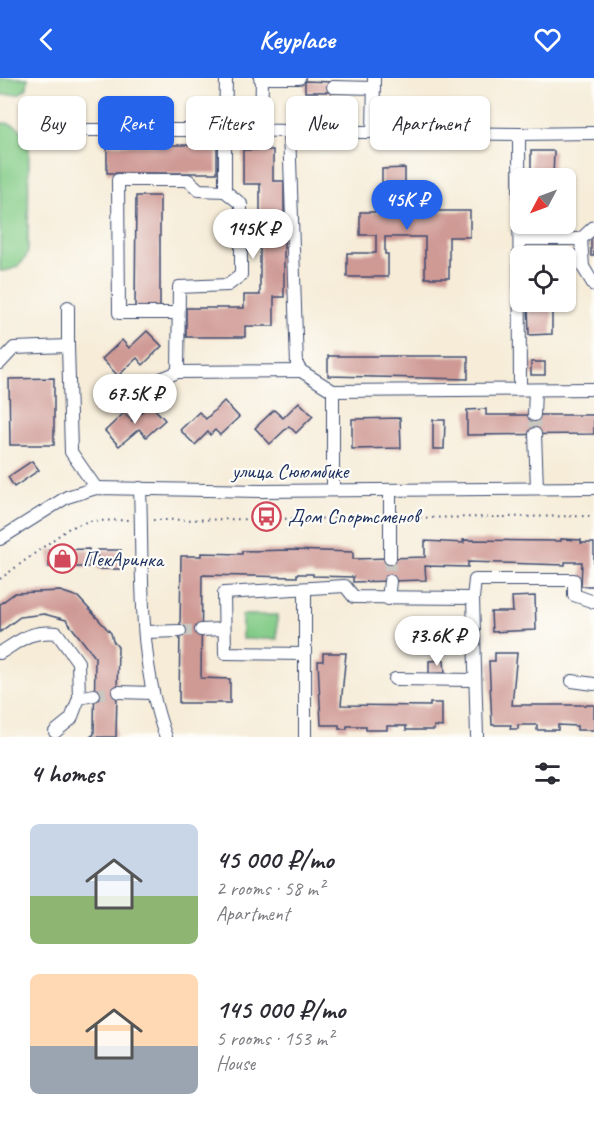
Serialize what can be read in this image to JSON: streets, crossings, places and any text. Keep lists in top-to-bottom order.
{
  "streets": {
    "street": ["улица Сююмбике"]
  },
  "places": {
    "bus stop": ["Дом Спортсменов"],
    "shop": ["ПекАринка"]
  },
  "north": "bottom left",
  "page": {
    "header": "Keyplace",
    "chip": [
      "Buy",
      "Rent",
      "Filters",
      "New",
      "Apartment"
    ],
    "price": [
      "45K ₽",
      "145K ₽",
      "67.5K ₽",
      "73.6K ₽"
    ],
    "heading": "4 homes",
    "list": [
      {
        "name": "45 000 ₽/mo",
        "note": "2 rooms · 58 m² · Apartment"
      },
      {
        "name": "145 000 ₽/mo",
        "note": "5 rooms · 153 m² · House"
      }
    ]
  }
}
